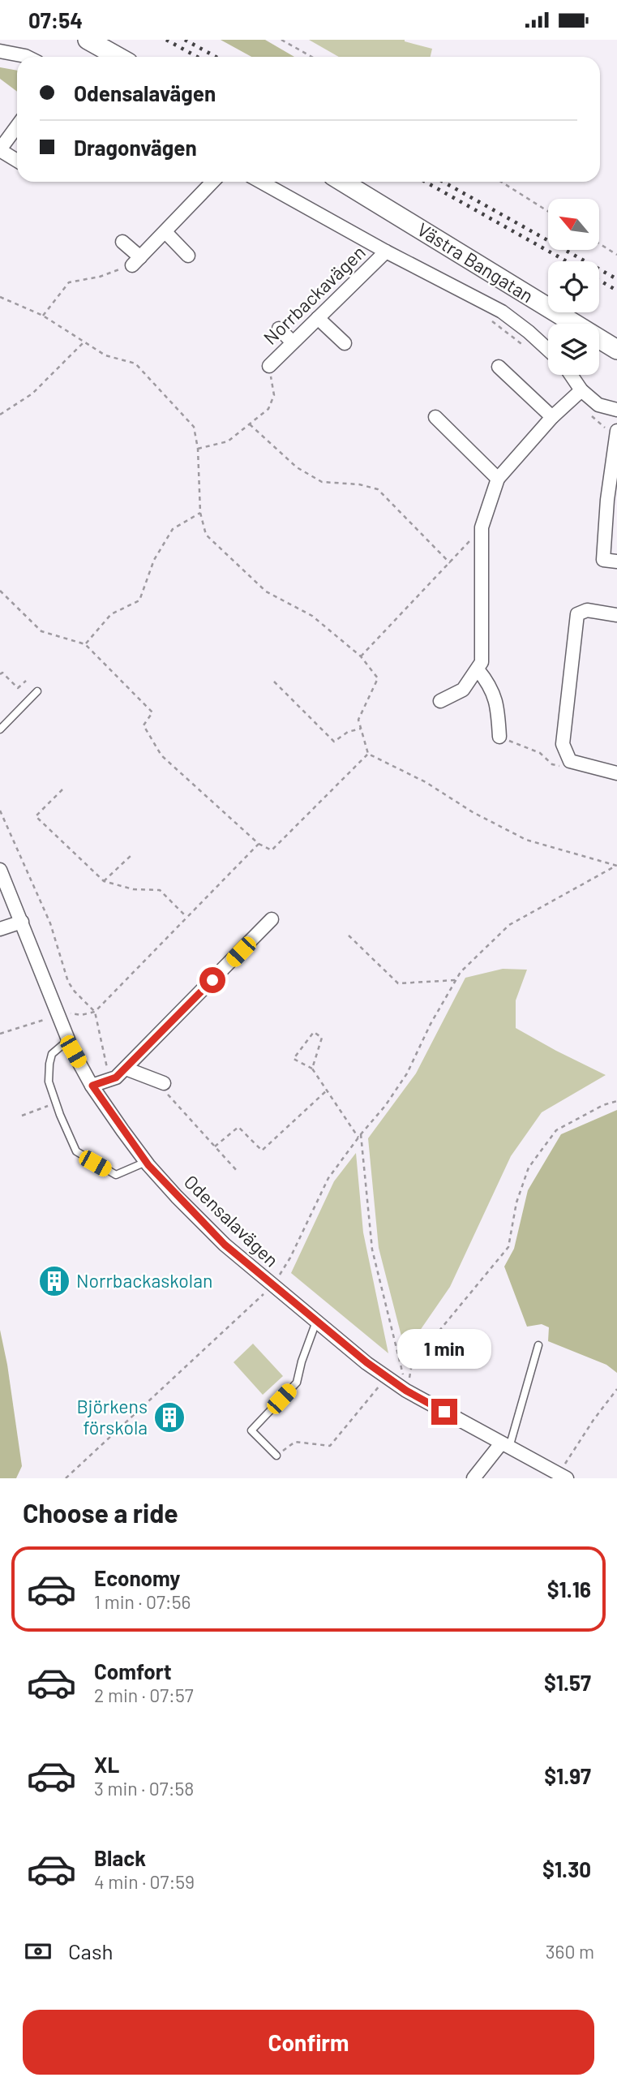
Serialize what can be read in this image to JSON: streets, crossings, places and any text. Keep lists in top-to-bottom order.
{
  "streets": {
    "street": ["Västra Bangatan", "Norrbackavägen", "Odensalavägen"]
  },
  "places": {
    "building": ["Norrbackaskolan", "Björkens förskola"]
  },
  "north": "top left",
  "page": {
    "status": "07:54",
    "banner": ["Odensalavägen", "Dragonvägen"],
    "bubble": "1 min",
    "heading": "Choose a ride",
    "list": [
      {
        "name": "Economy",
        "note": "1 min · 07:56",
        "value": "$1.16"
      },
      {
        "name": "Comfort",
        "note": "2 min · 07:57",
        "value": "$1.57"
      },
      {
        "name": "XL",
        "note": "3 min · 07:58",
        "value": "$1.97"
      },
      {
        "name": "Black",
        "note": "4 min · 07:59",
        "value": "$1.30"
      }
    ],
    "pay": ["Cash", "360 m"],
    "buttons": "Confirm"
  }
}
